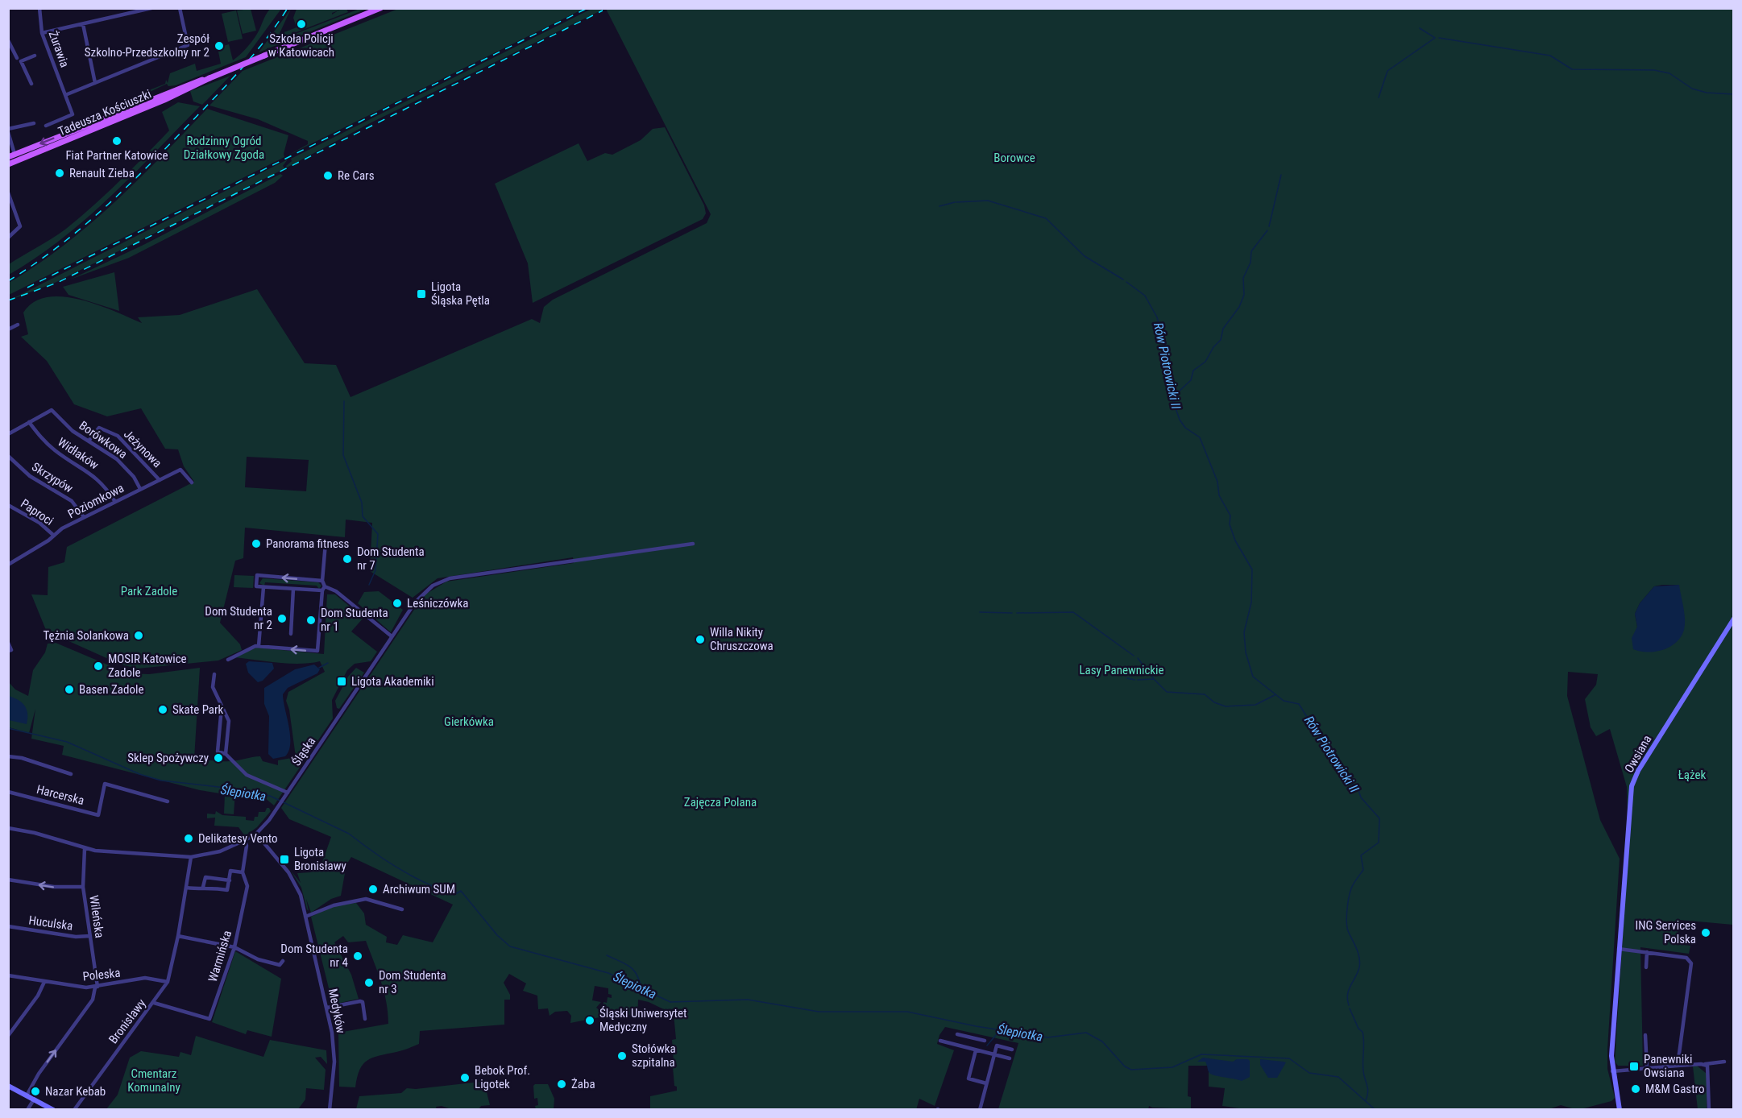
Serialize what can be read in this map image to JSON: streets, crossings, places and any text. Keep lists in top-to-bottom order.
{
  "streets": {
    "main road": ["Tadeusza Kościuszki"],
    "street": [
      "Żurawia",
      "Borówkowa",
      "Jeżynowa",
      "Widłaków",
      "Skrzypów",
      "Poziomkowa",
      "Paproci",
      "Śląska",
      "Owsiana",
      "Harcerska",
      "Wileńska",
      "Huculska",
      "Warmińska",
      "Poleska",
      "Medyków",
      "Bronisławy"
    ]
  },
  "crossings": [
    ["Borówkowa", "Jeżynowa"],
    ["Borówkowa", "Widłaków"],
    ["Borówkowa", "Poziomkowa"],
    ["Jeżynowa", "Poziomkowa"],
    ["Widłaków", "Poziomkowa"],
    ["Skrzypów", "Poziomkowa"],
    ["Poziomkowa", "Paproci"],
    ["Śląska", "Wileńska"],
    ["Śląska", "Warmińska"],
    ["Śląska", "Medyków"],
    ["Śląska", "Bronisławy"],
    ["Wileńska", "Huculska"],
    ["Wileńska", "Poleska"],
    ["Warmińska", "Bronisławy"],
    ["Poleska", "Bronisławy"]
  ],
  "water": ["Rów Piotrowicki II", "Ślepiotka"],
  "parks": [
    "Rodzinny Ogród Działkowy Zgoda",
    "Borowce",
    "Park Zadole",
    "Lasy Panewnickie",
    "Gierkówka",
    "Łążek",
    "Zajęcza Polana",
    "Cmentarz Komunalny"
  ],
  "places": {
    "other": [
      "Szkoła Policji w Katowicach",
      "Zespół Szkolno-Przedszkolny nr 2",
      "Fiat Partner Katowice",
      "Renault Zieba",
      "Re Cars",
      "Panorama fitness",
      "Dom Studenta nr 7",
      "Leśniczówka",
      "Dom Studenta nr 2",
      "Dom Studenta nr 1",
      "Tężnia Solankowa",
      "Willa Nikity Chruszczowa",
      "MOSIR Katowice Zadole",
      "Basen Zadole",
      "Skate Park",
      "Sklep Spożywczy",
      "Delikatesy Vento",
      "Archiwum SUM",
      "ING Services Polska",
      "Dom Studenta nr 4",
      "Dom Studenta nr 3",
      "Śląski Uniwersytet Medyczny",
      "Stołówka szpitalna",
      "Bebok Prof. Ligotek",
      "Żaba",
      "M&M Gastro",
      "Nazar Kebab"
    ],
    "transit": [
      "Ligota Śląska Pętla",
      "Ligota Akademiki",
      "Ligota Bronisławy",
      "Panewniki Owsiana"
    ]
  }
}
